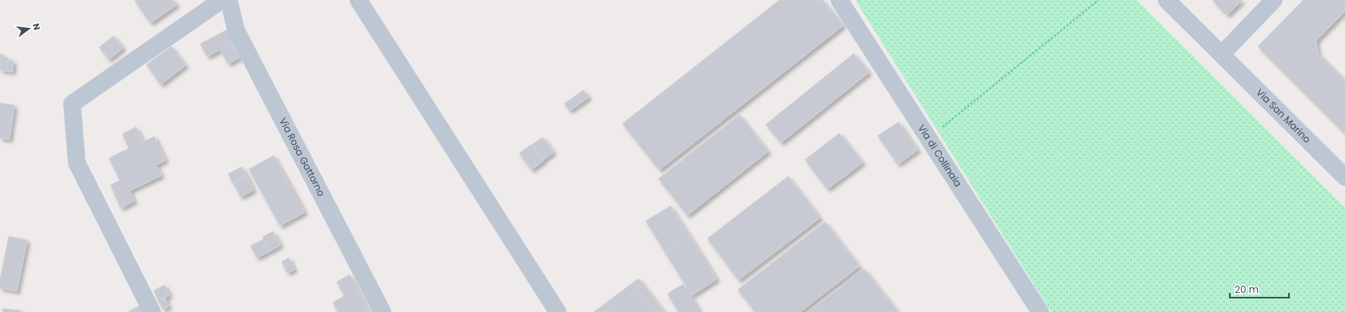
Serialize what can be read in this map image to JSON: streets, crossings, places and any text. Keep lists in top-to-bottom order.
{
  "streets": {
    "street": ["Via San Marino", "Via di Collinaia", "Via Rosa Gattorno"]
  },
  "scale_bar": "20 m",
  "north": "right"
}
